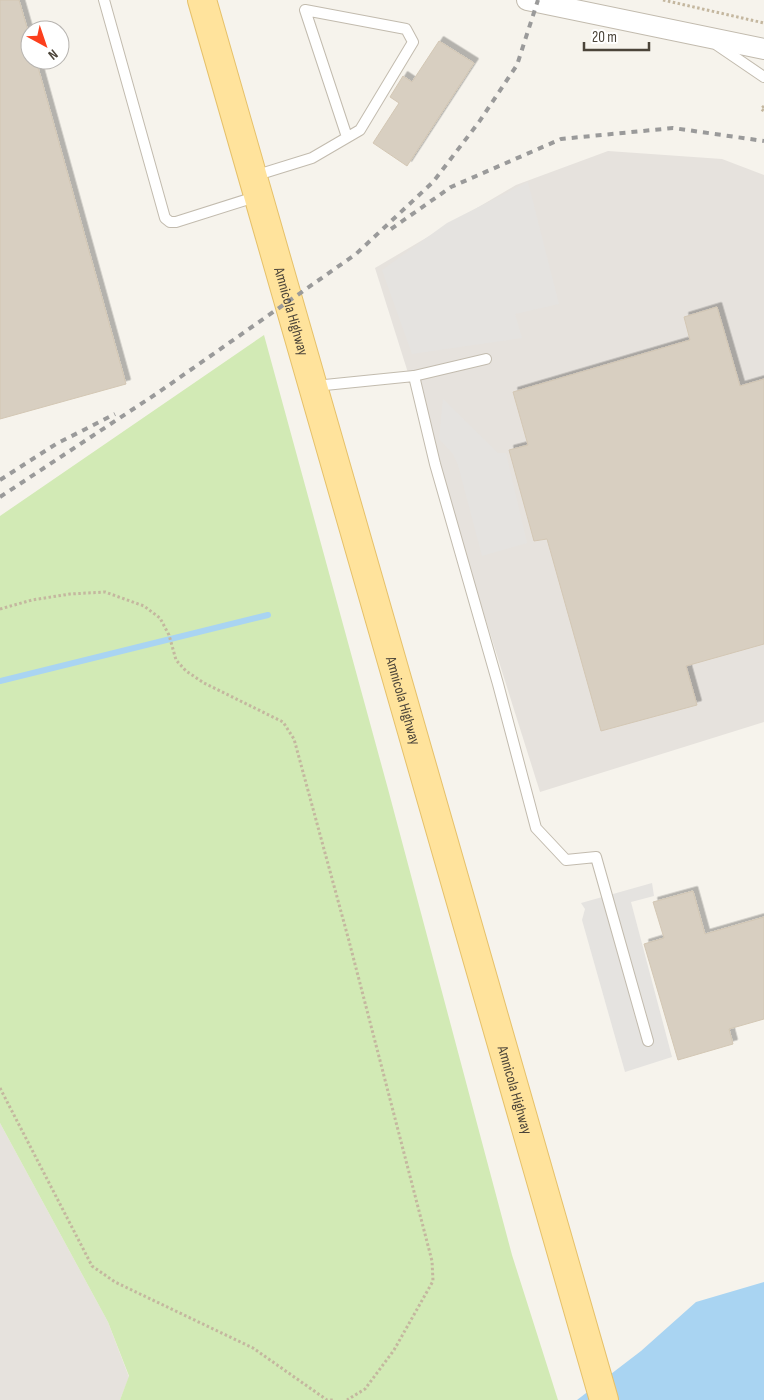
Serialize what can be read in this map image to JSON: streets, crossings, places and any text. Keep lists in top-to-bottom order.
{
  "streets": {
    "main road": ["Amnicola Highway"]
  },
  "scale_bar": "20 m",
  "north": "bottom right"
}
